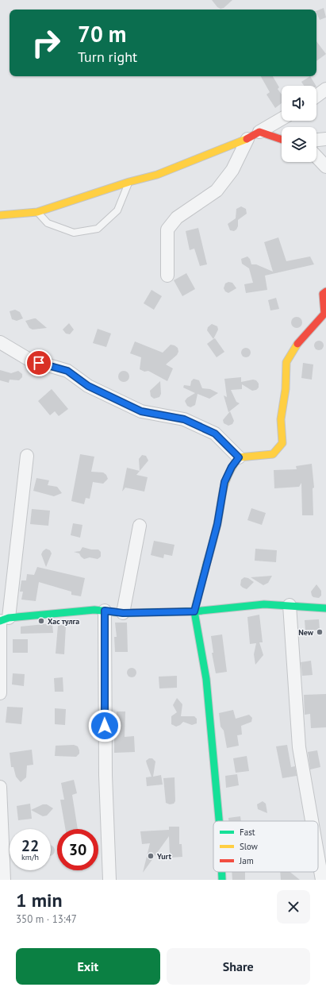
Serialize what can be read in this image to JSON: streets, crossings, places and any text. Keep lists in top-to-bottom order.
{
  "places": ["Хас тулга", "New", "Yurt"],
  "legend": ["Fast", "Slow", "Jam"],
  "page": {
    "turn": ["70 m", "Turn right"],
    "speed": "22 km/h",
    "limit": "30",
    "heading": ["1 min", "350 m · 13:47"],
    "buttons": ["Exit", "Share"]
  }
}
